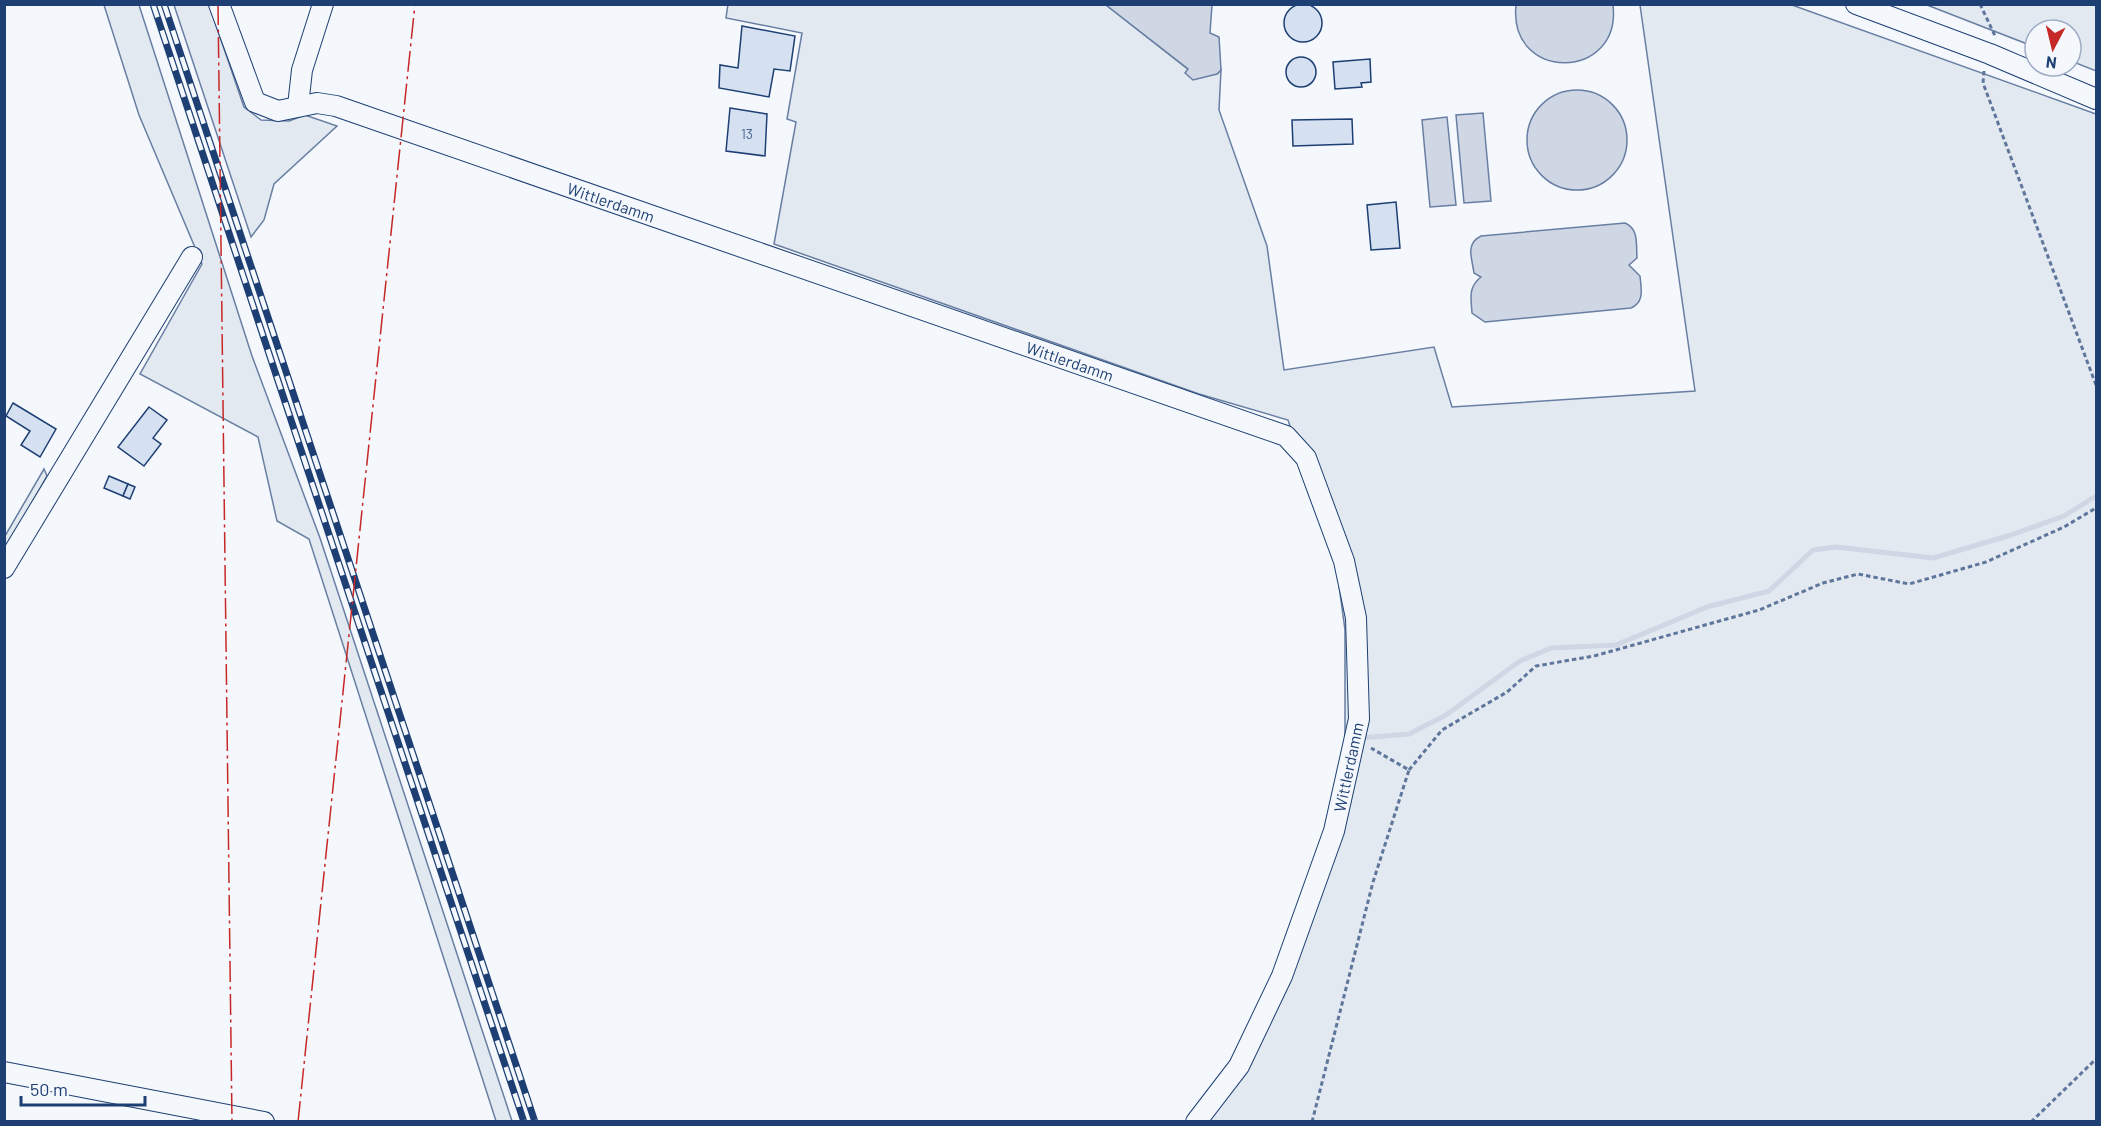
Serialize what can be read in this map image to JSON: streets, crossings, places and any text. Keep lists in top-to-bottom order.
{
  "streets": {
    "street": ["Wittlerdamm"]
  },
  "house_numbers": ["13"],
  "scale_bar": "50 m",
  "north": "bottom"
}
